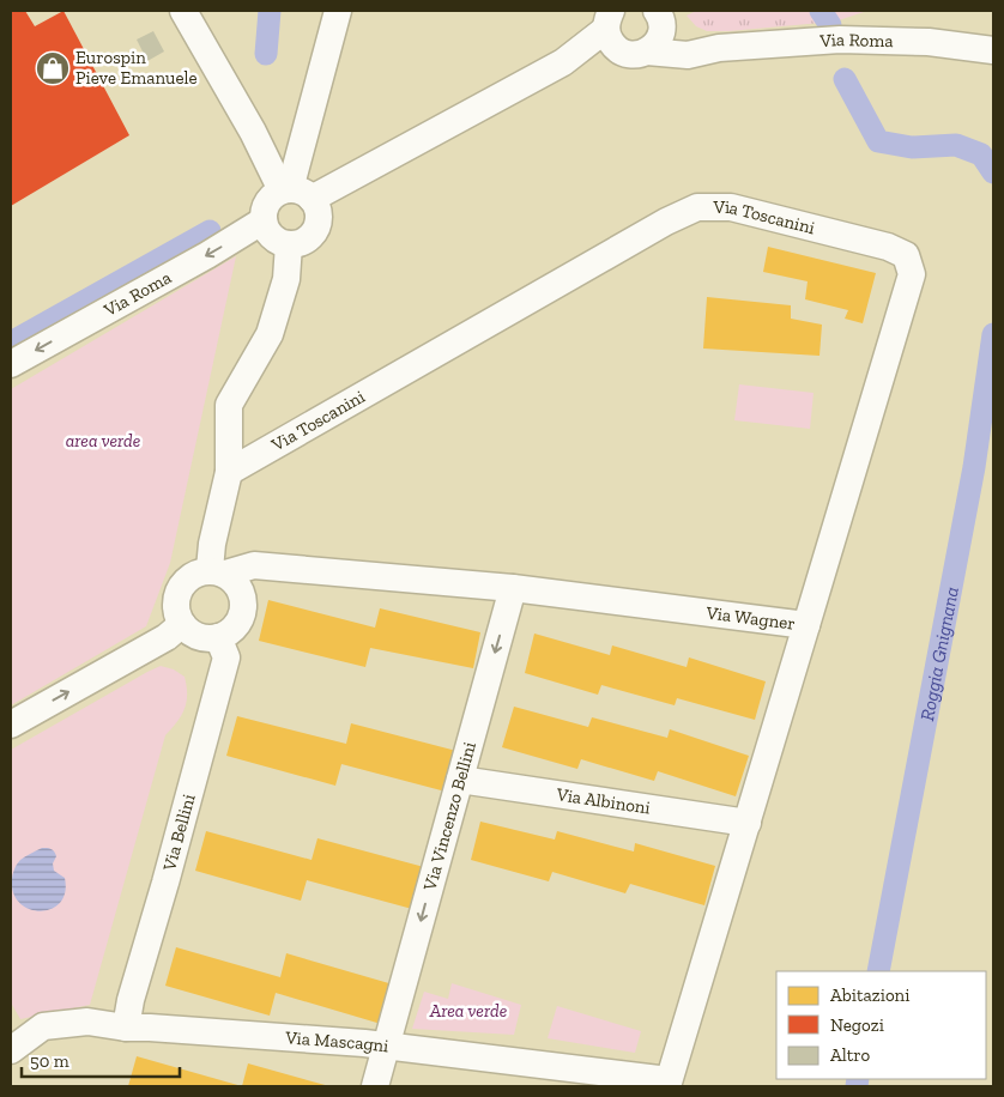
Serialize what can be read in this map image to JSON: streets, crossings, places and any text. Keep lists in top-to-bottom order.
{
  "streets": {
    "street": [
      "Via Roma",
      "Via Toscanini",
      "Via Wagner",
      "Via Albinoni",
      "Via Vincenzo Bellini",
      "Via Bellini",
      "Via Mascagni"
    ]
  },
  "crossings": [
    ["Via Toscanini", "Via Wagner"],
    ["Via Wagner", "Via Albinoni"],
    ["Via Wagner", "Via Vincenzo Bellini"],
    ["Via Wagner", "Via Bellini"],
    ["Via Wagner", "Via Mascagni"],
    ["Via Albinoni", "Via Vincenzo Bellini"],
    ["Via Vincenzo Bellini", "Via Mascagni"],
    ["Via Bellini", "Via Mascagni"]
  ],
  "one_way": ["Via Roma", "Via Vincenzo Bellini"],
  "water": ["Roggia Gnignana"],
  "parks": ["area verde", "Area verde"],
  "places": {
    "shop": ["Eurospin Pieve Emanuele"]
  },
  "legend": ["Abitazioni", "Negozi", "Altro"],
  "scale_bar": "50 m"
}
